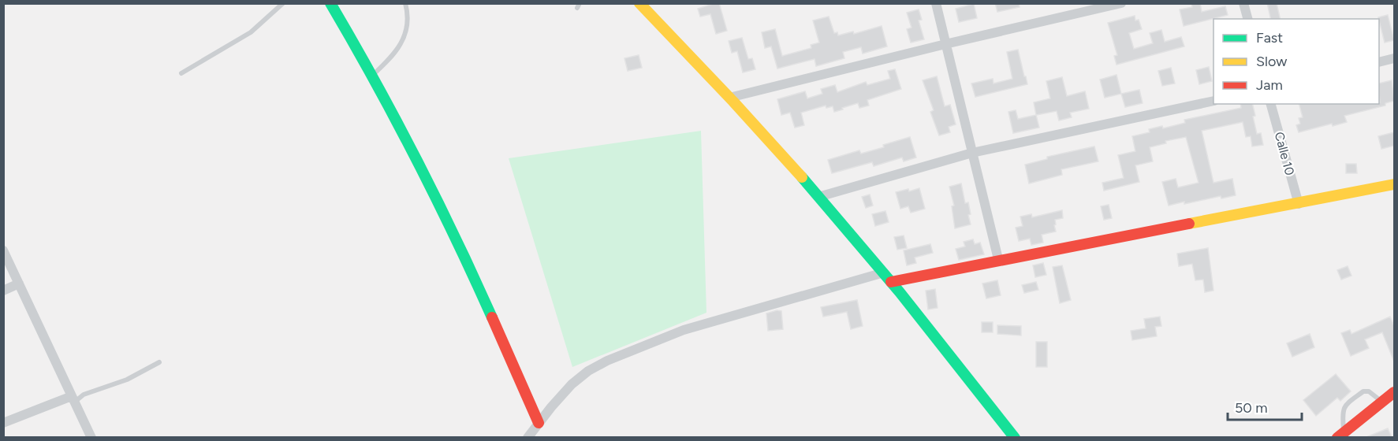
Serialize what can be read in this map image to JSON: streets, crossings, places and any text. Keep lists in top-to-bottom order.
{
  "streets": {
    "street": ["Calle 10"]
  },
  "legend": ["Fast", "Slow", "Jam"],
  "scale_bar": "50 m"
}
